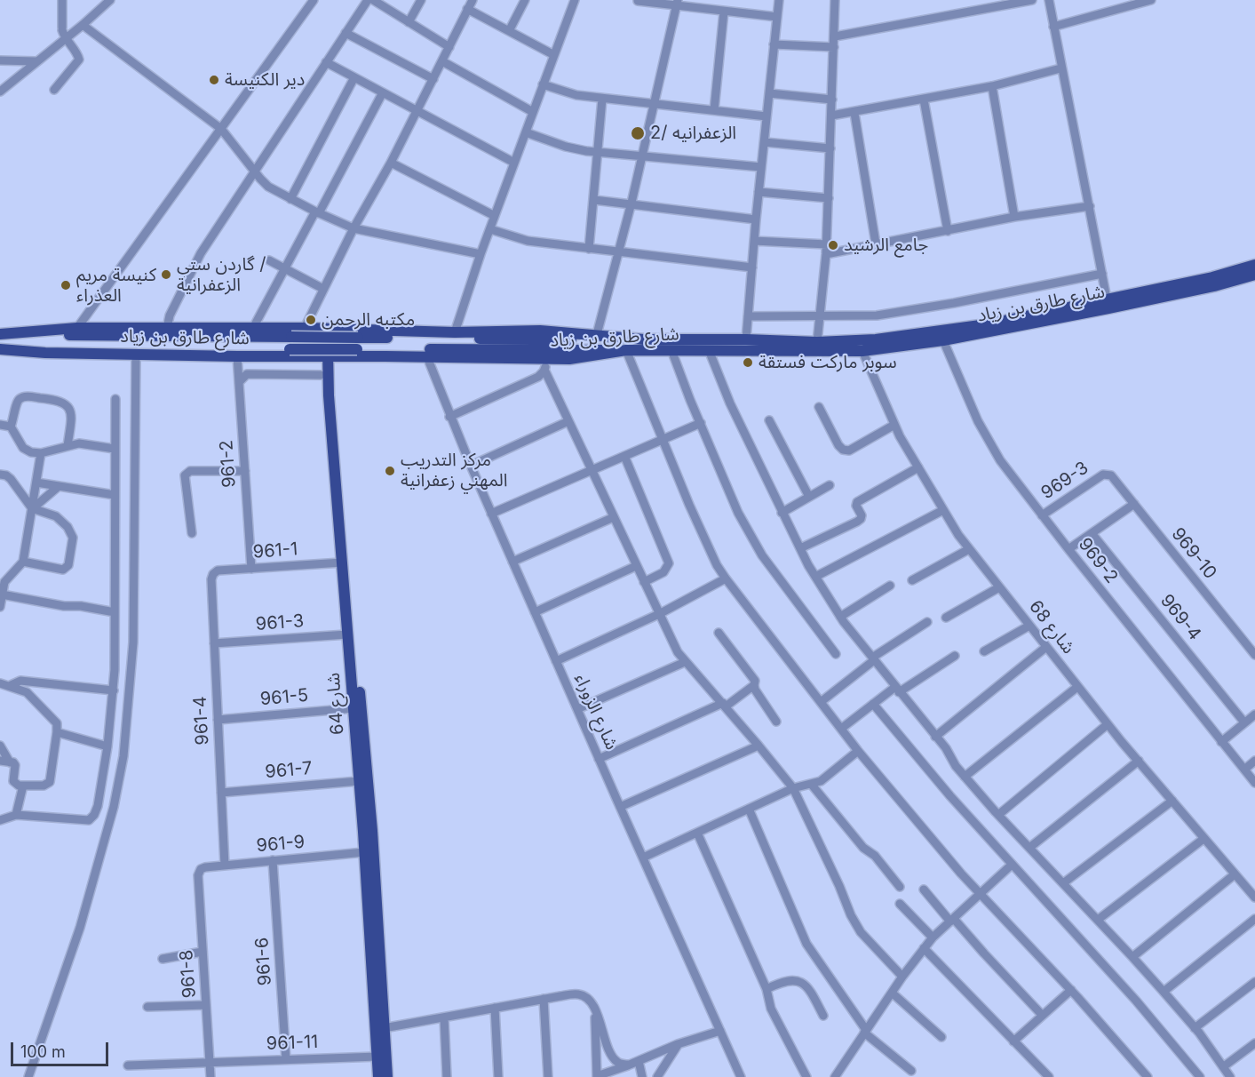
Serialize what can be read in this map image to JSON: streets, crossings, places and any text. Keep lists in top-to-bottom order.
{
  "streets": {
    "main road": ["شارع طارق بن زياد", "شارع 64"],
    "street": [
      "961-2",
      "969-3",
      "961-1",
      "969-10",
      "969-2",
      "969-4",
      "961-3",
      "شارع 68",
      "961-5",
      "شارع الزوراء",
      "961-4",
      "961-7",
      "961-9",
      "961-6",
      "961-8",
      "961-11"
    ]
  },
  "crossings": [
    ["شارع طارق بن زياد", "961-2"],
    ["شارع طارق بن زياد", "969-2"],
    ["شارع طارق بن زياد", "شارع 68"],
    ["شارع طارق بن زياد", "شارع 64"],
    ["شارع طارق بن زياد", "شارع الزوراء"],
    ["961-2", "961-1"],
    ["969-3", "969-10"],
    ["969-3", "969-2"],
    ["961-1", "شارع 64"],
    ["961-1", "961-4"],
    ["961-3", "شارع 64"],
    ["961-3", "961-4"],
    ["961-5", "شارع 64"],
    ["961-5", "961-4"],
    ["شارع 64", "961-7"],
    ["شارع 64", "961-9"],
    ["شارع 64", "961-11"],
    ["961-4", "961-7"],
    ["961-4", "961-9"],
    ["961-9", "961-6"],
    ["961-9", "961-8"],
    ["961-6", "961-11"],
    ["961-8", "961-11"]
  ],
  "places": [
    "دير الكنيسة",
    "الزعفرانيه /2",
    "جامع الرشيد",
    "گاردن ستي / الزعفرانية",
    "كنيسة مريم العذراء",
    "مكتبه الرحمن",
    "سوبر ماركت فستقة",
    "مركز التدريب المهني زعفرانية"
  ],
  "scale_bar": "100 m"
}
